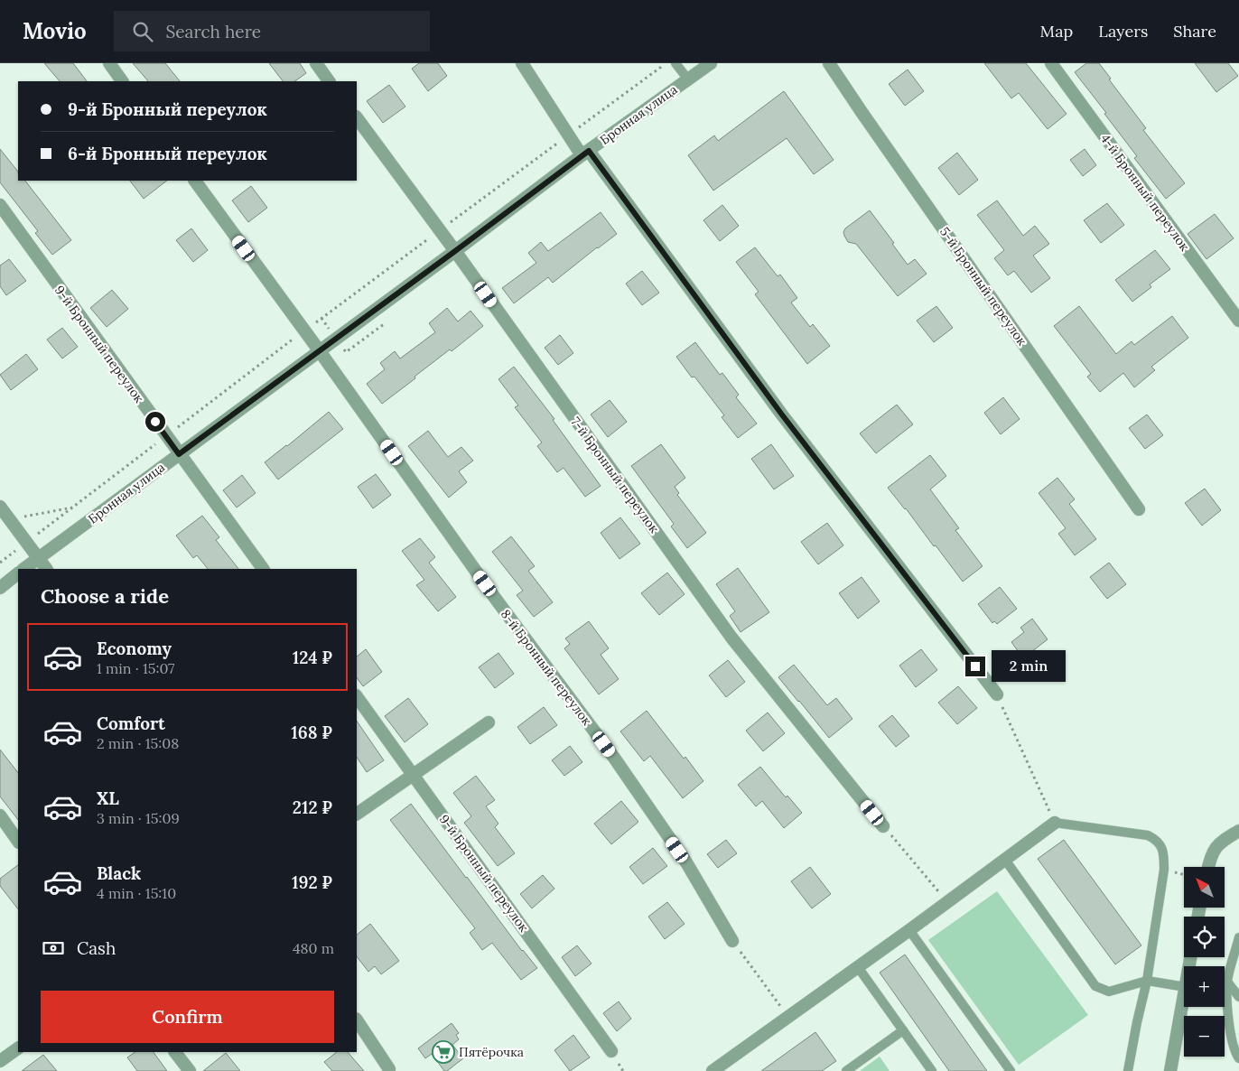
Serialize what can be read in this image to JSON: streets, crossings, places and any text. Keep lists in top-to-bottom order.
{
  "streets": {
    "street": [
      "Бронная улица",
      "4-й Бронный переулок",
      "5-й Бронный переулок",
      "9-й Бронный переулок",
      "7-й Бронный переулок",
      "8-й Бронный переулок"
    ]
  },
  "crossings": [
    ["Бронная улица", "9-й Бронный переулок"],
    ["Бронная улица", "7-й Бронный переулок"],
    ["Бронная улица", "8-й Бронный переулок"]
  ],
  "places": {
    "supermarket": ["Пятёрочка"]
  },
  "north": "top left",
  "page": {
    "header": "Movio",
    "search": "Search here",
    "nav": ["Map", "Layers", "Share"],
    "banner": ["9-й Бронный переулок", "6-й Бронный переулок"],
    "heading": "Choose a ride",
    "list": [
      {
        "name": "Economy",
        "note": "1 min · 15:07",
        "value": "124 ₽"
      },
      {
        "name": "Comfort",
        "note": "2 min · 15:08",
        "value": "168 ₽"
      },
      {
        "name": "XL",
        "note": "3 min · 15:09",
        "value": "212 ₽"
      },
      {
        "name": "Black",
        "note": "4 min · 15:10",
        "value": "192 ₽"
      }
    ],
    "bubble": "2 min",
    "map_buttons": ["+", "−"],
    "pay": ["Cash", "480 m"],
    "buttons": "Confirm"
  }
}
